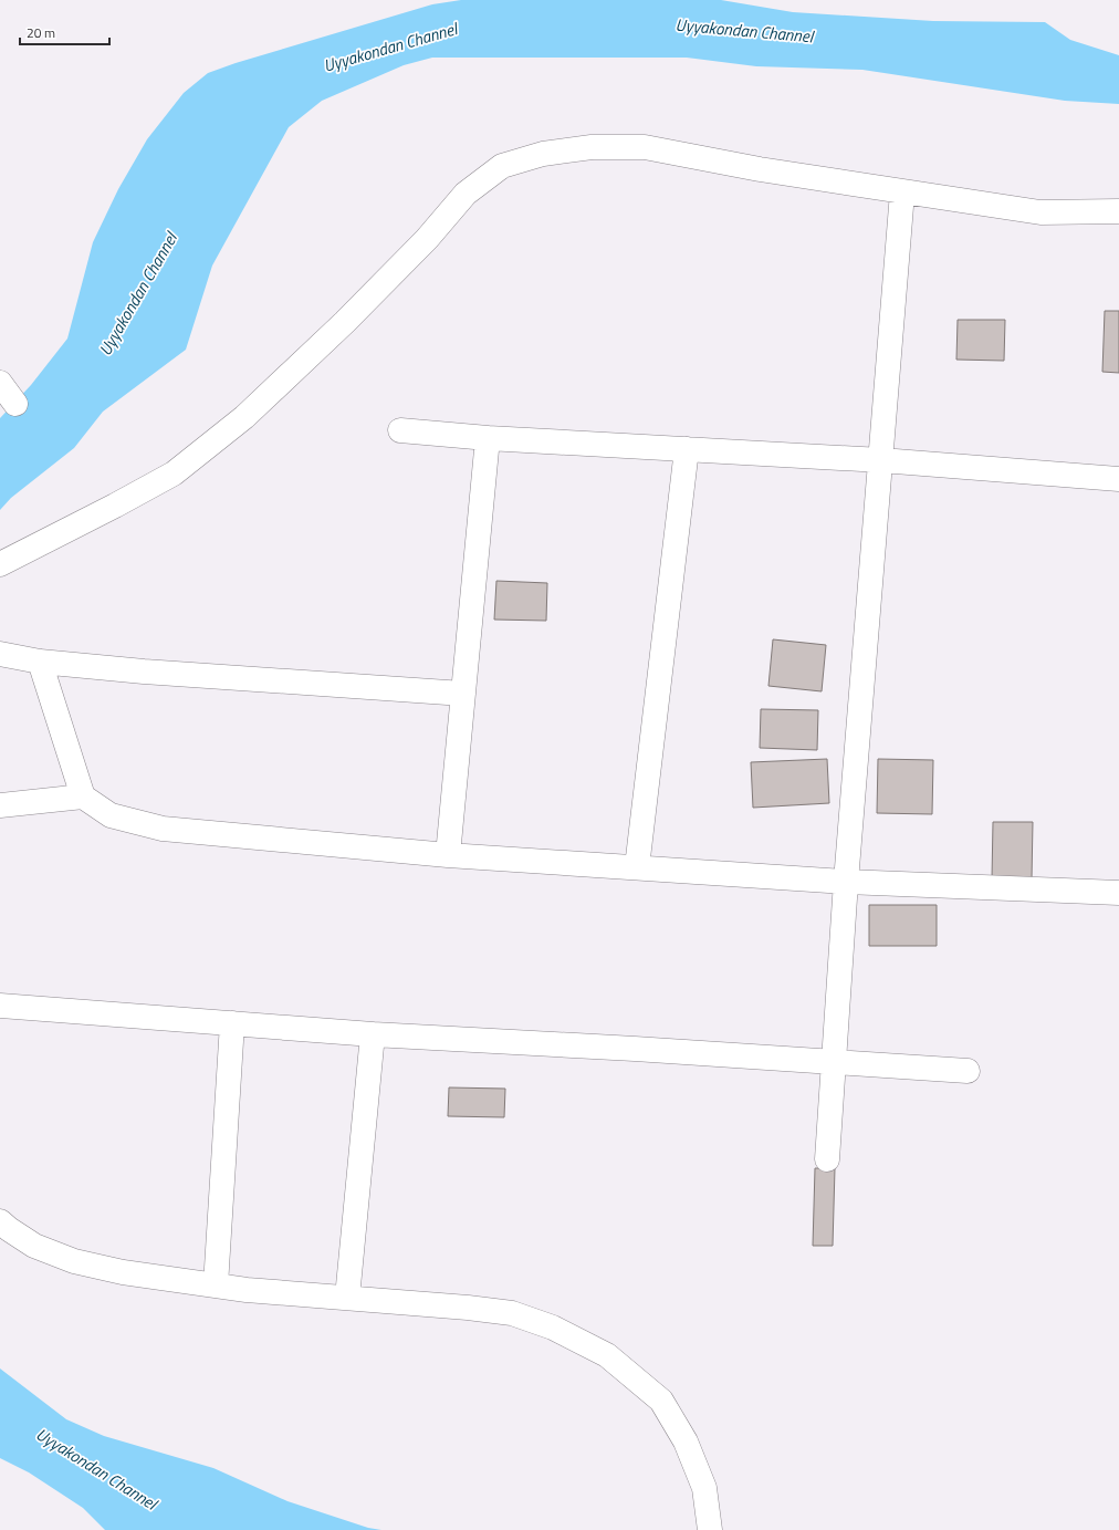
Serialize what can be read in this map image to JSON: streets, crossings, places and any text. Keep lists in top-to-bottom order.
{
  "water": ["Uyyakondan Channel"],
  "scale_bar": "20 m"
}
